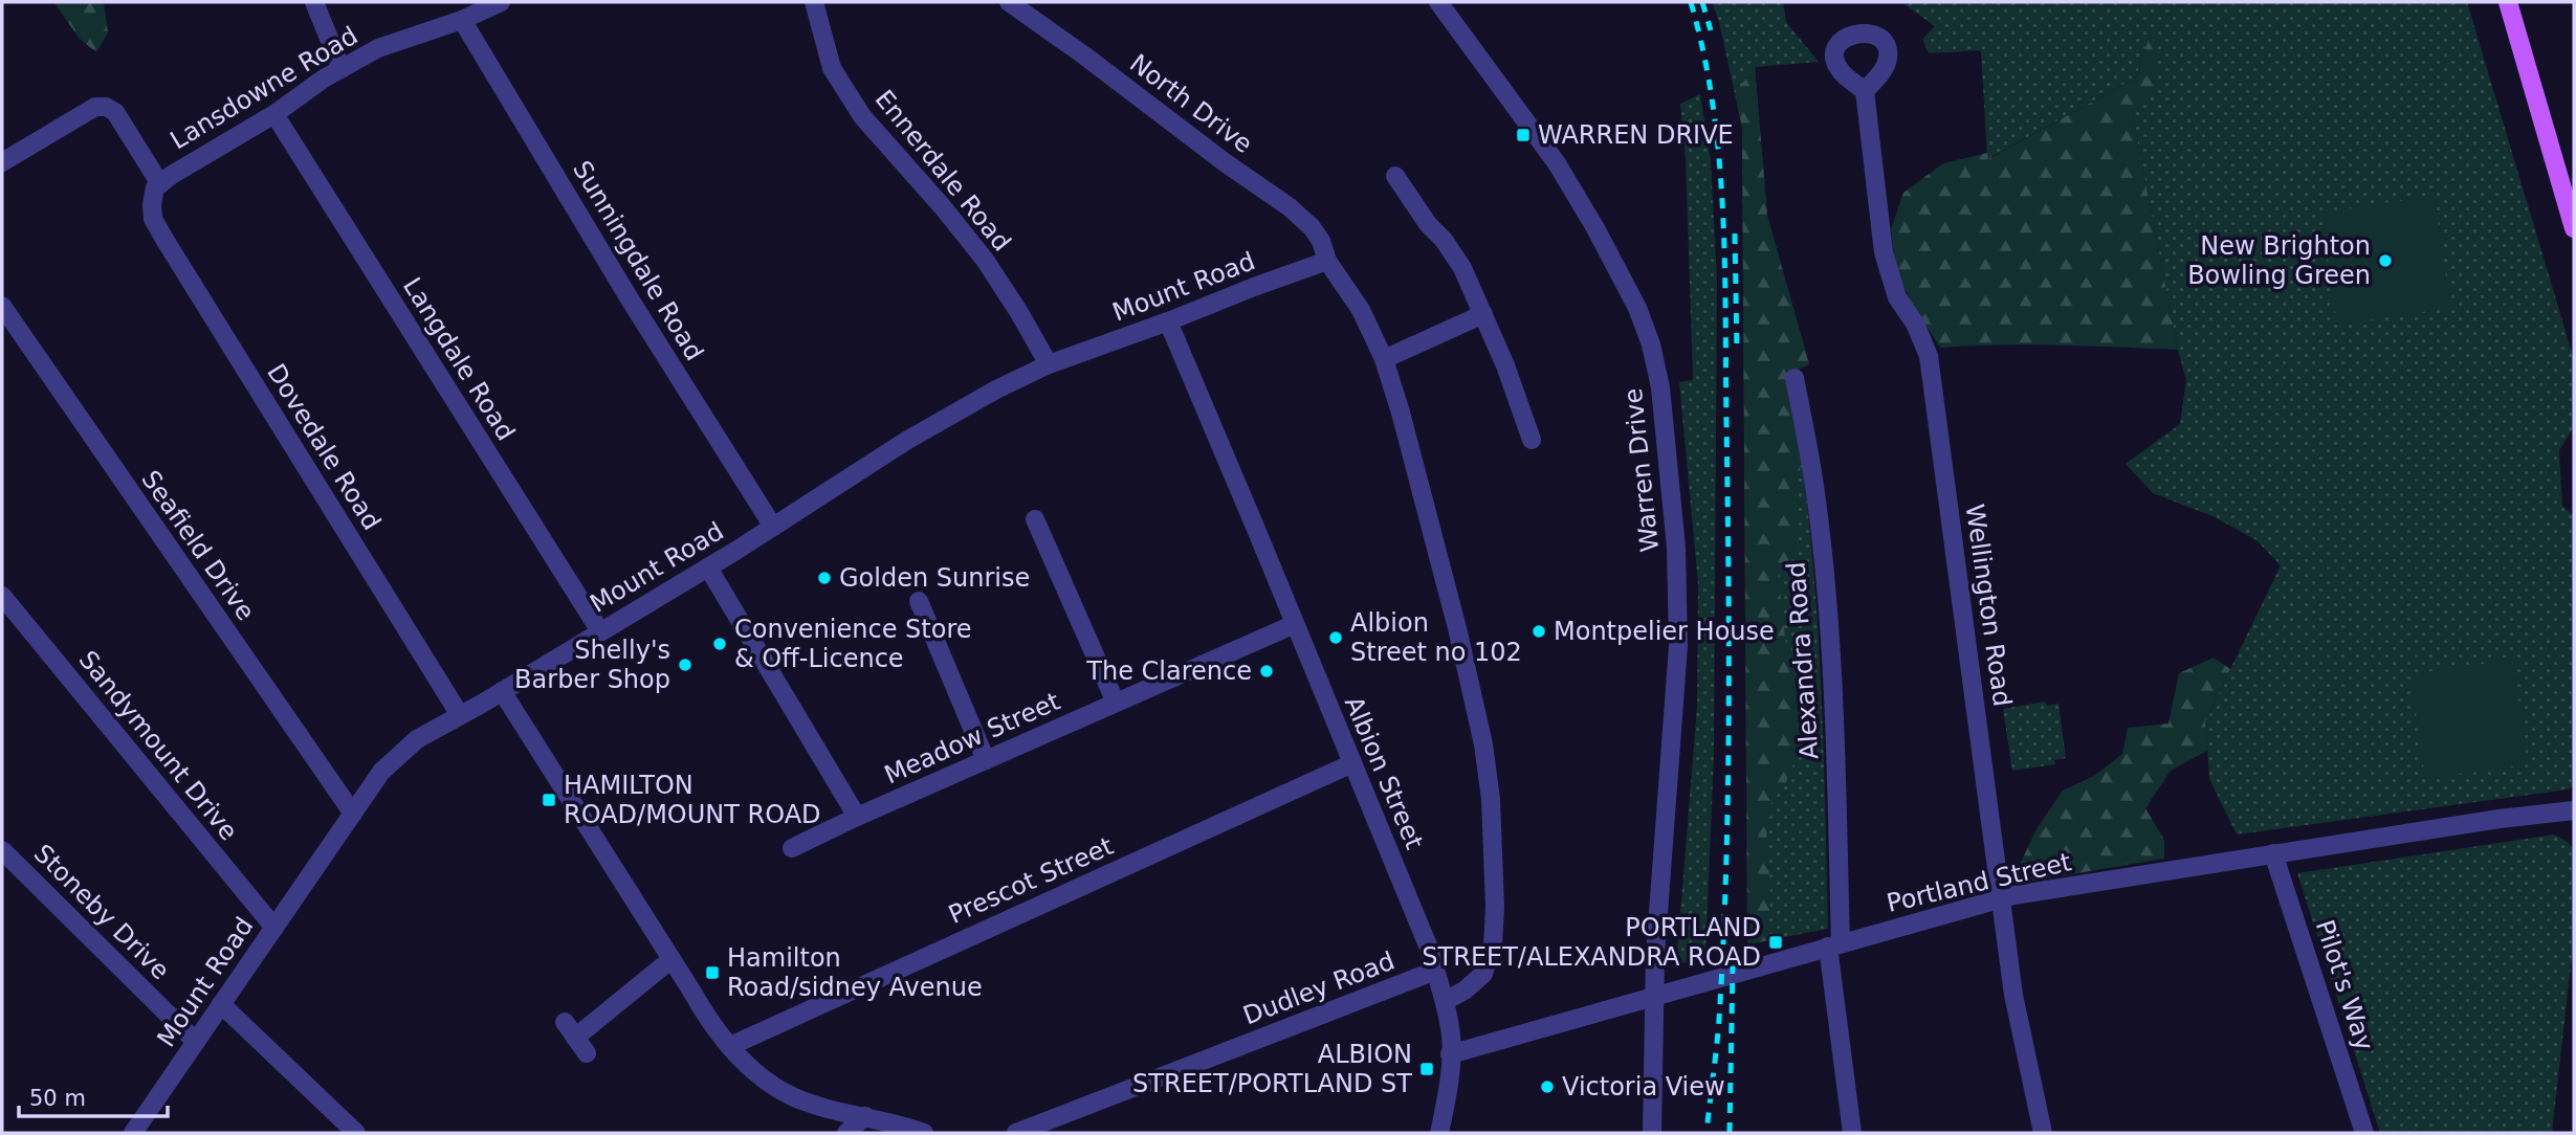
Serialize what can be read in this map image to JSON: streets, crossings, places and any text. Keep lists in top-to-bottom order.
{
  "streets": {
    "street": [
      "Lansdowne Road",
      "North Drive",
      "Ennerdale Road",
      "Sunningdale Road",
      "Mount Road",
      "Langdale Road",
      "Dovedale Road",
      "Warren Drive",
      "Seafield Drive",
      "Wellington Road",
      "Alexandra Road",
      "Meadow Street",
      "Sandymount Drive",
      "Albion Street",
      "Prescot Street",
      "Portland Street",
      "Stoneby Drive",
      "Pilot's Way",
      "Dudley Road"
    ]
  },
  "crossings": [
    ["Lansdowne Road", "Sunningdale Road"],
    ["Lansdowne Road", "Langdale Road"],
    ["Lansdowne Road", "Dovedale Road"],
    ["North Drive", "Mount Road"],
    ["North Drive", "Albion Street"],
    ["Ennerdale Road", "Mount Road"],
    ["Sunningdale Road", "Mount Road"],
    ["Mount Road", "Langdale Road"],
    ["Mount Road", "Dovedale Road"],
    ["Mount Road", "Seafield Drive"],
    ["Mount Road", "Sandymount Drive"],
    ["Mount Road", "Albion Street"],
    ["Mount Road", "Stoneby Drive"],
    ["Warren Drive", "Portland Street"],
    ["Wellington Road", "Portland Street"],
    ["Alexandra Road", "Portland Street"],
    ["Meadow Street", "Albion Street"],
    ["Albion Street", "Prescot Street"],
    ["Albion Street", "Portland Street"],
    ["Albion Street", "Dudley Road"],
    ["Portland Street", "Pilot's Way"]
  ],
  "places": {
    "transit": [
      "WARREN DRIVE",
      "HAMILTON ROAD/MOUNT ROAD",
      "PORTLAND STREET/ALEXANDRA ROAD",
      "Hamilton Road/sidney Avenue",
      "ALBION STREET/PORTLAND ST"
    ],
    "other": [
      "New Brighton Bowling Green",
      "Golden Sunrise",
      "Montpelier House",
      "Albion Street no 102",
      "Convenience Store & Off-Licence",
      "Shelly's Barber Shop",
      "The Clarence",
      "Victoria View"
    ]
  },
  "scale_bar": "50 m"
}
